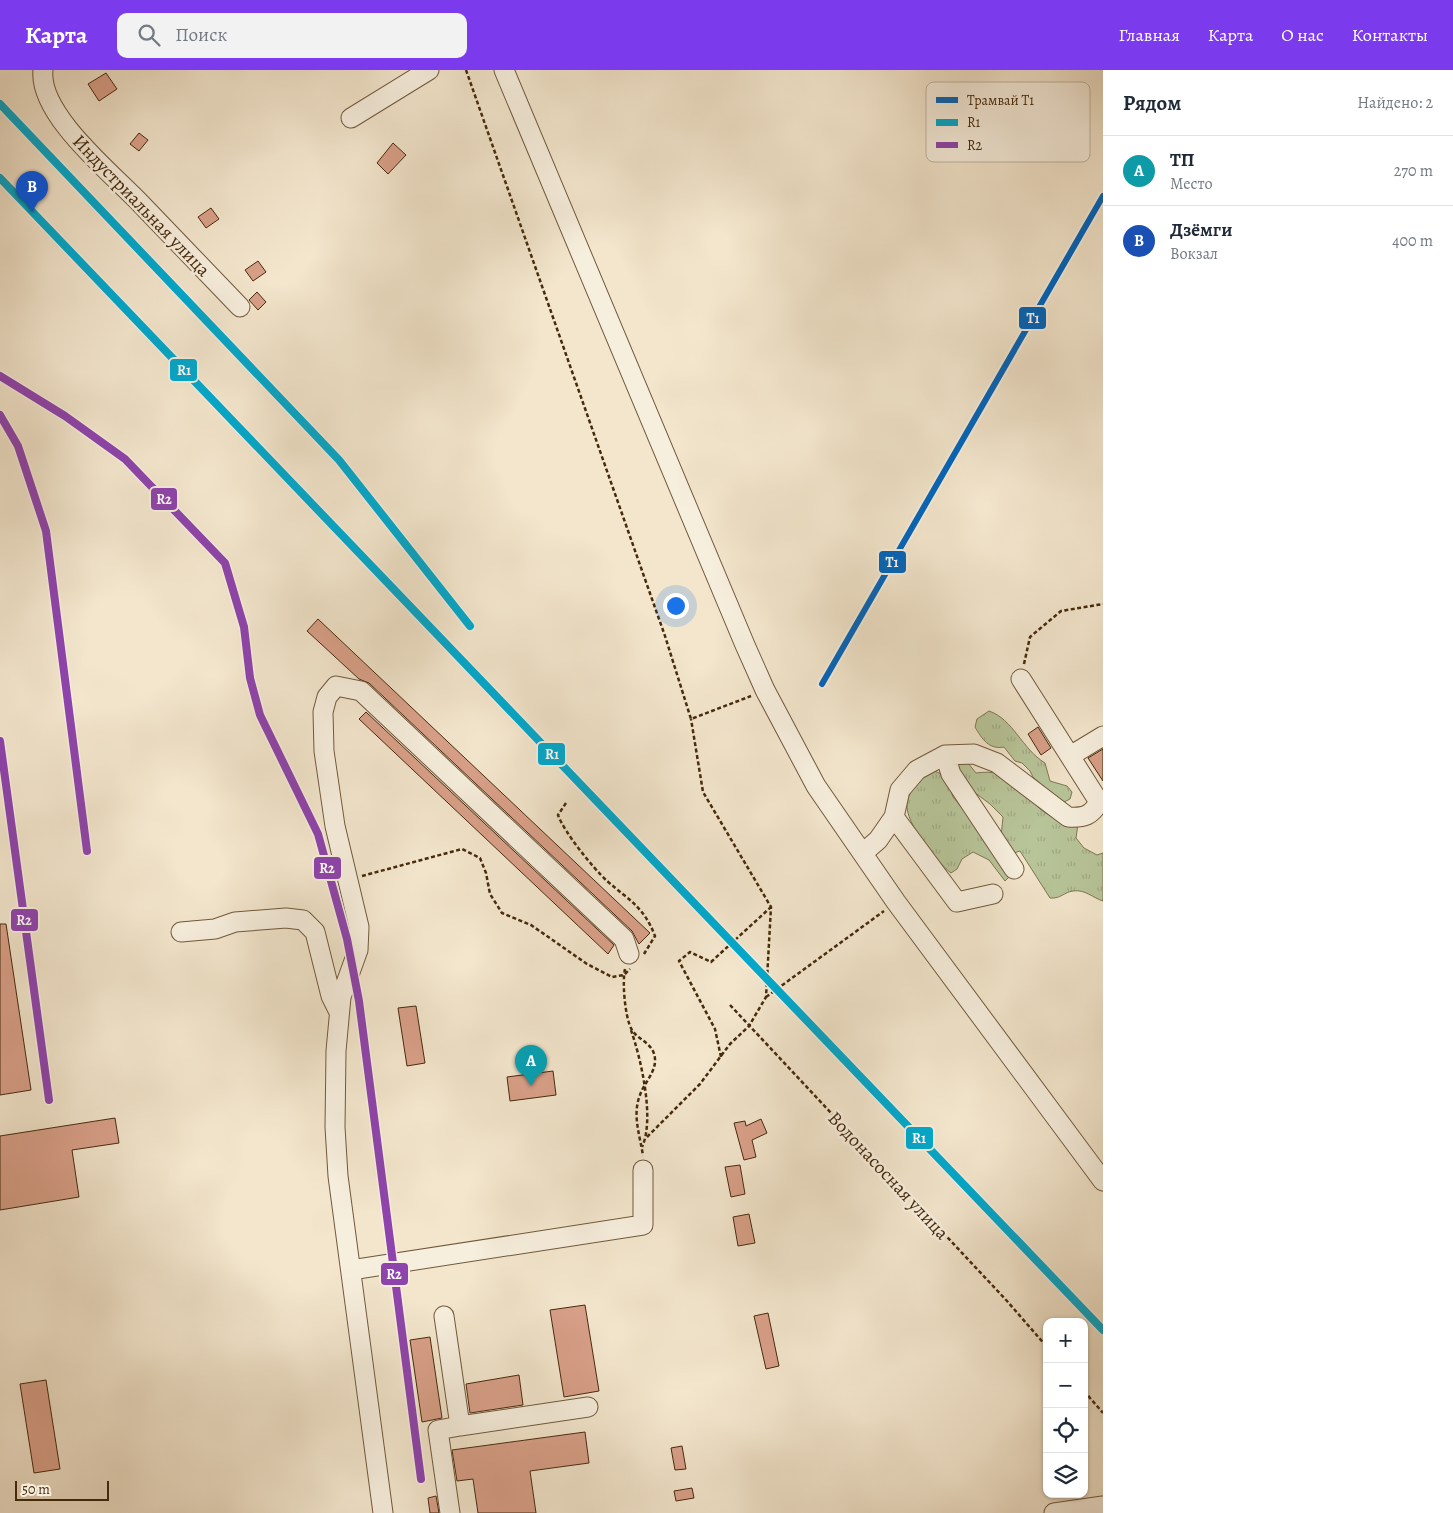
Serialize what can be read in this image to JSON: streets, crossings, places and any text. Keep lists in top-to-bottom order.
{
  "streets": {
    "street": ["Индустриальная улица"],
    "path": ["Водонасосная улица"]
  },
  "lines": ["transit line R1", "tram line T1", "transit line R2"],
  "legend": ["Трамвай T1", "R1", "R2"],
  "scale_bar": "50 m",
  "page": {
    "header": "Карта",
    "search": "Поиск",
    "nav": [
      "Главная",
      "Карта",
      "О нас",
      "Контакты"
    ],
    "heading": ["Рядом", "Найдено: 2"],
    "list": [
      {
        "mark": "A",
        "name": "ТП",
        "note": "Место",
        "value": "270 m"
      },
      {
        "mark": "B",
        "name": "Дзёмги",
        "note": "Вокзал",
        "value": "400 m"
      }
    ],
    "pins": ["B", "A"],
    "map_buttons": ["+", "−"],
    "scale": "50 m"
  }
}
